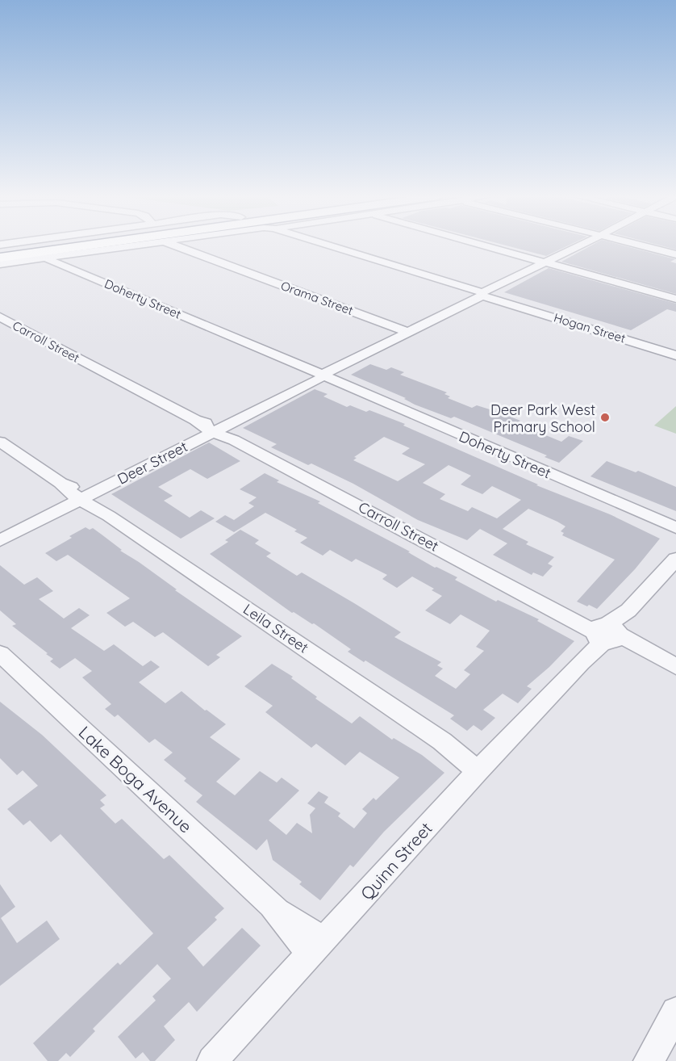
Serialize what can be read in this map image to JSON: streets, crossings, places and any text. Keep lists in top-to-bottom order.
{
  "streets": {
    "street": [
      "Orama Street",
      "Doherty Street",
      "Hogan Street",
      "Carroll Street",
      "Deer Street",
      "Leila Street",
      "Lake Boga Avenue",
      "Quinn Street"
    ]
  },
  "crossings": [
    ["Orama Street", "Deer Street"],
    ["Doherty Street", "Deer Street"],
    ["Hogan Street", "Deer Street"],
    ["Carroll Street", "Deer Street"],
    ["Carroll Street", "Quinn Street"],
    ["Deer Street", "Leila Street"],
    ["Leila Street", "Quinn Street"],
    ["Lake Boga Avenue", "Quinn Street"]
  ],
  "places": ["Deer Park West Primary School"]
}
